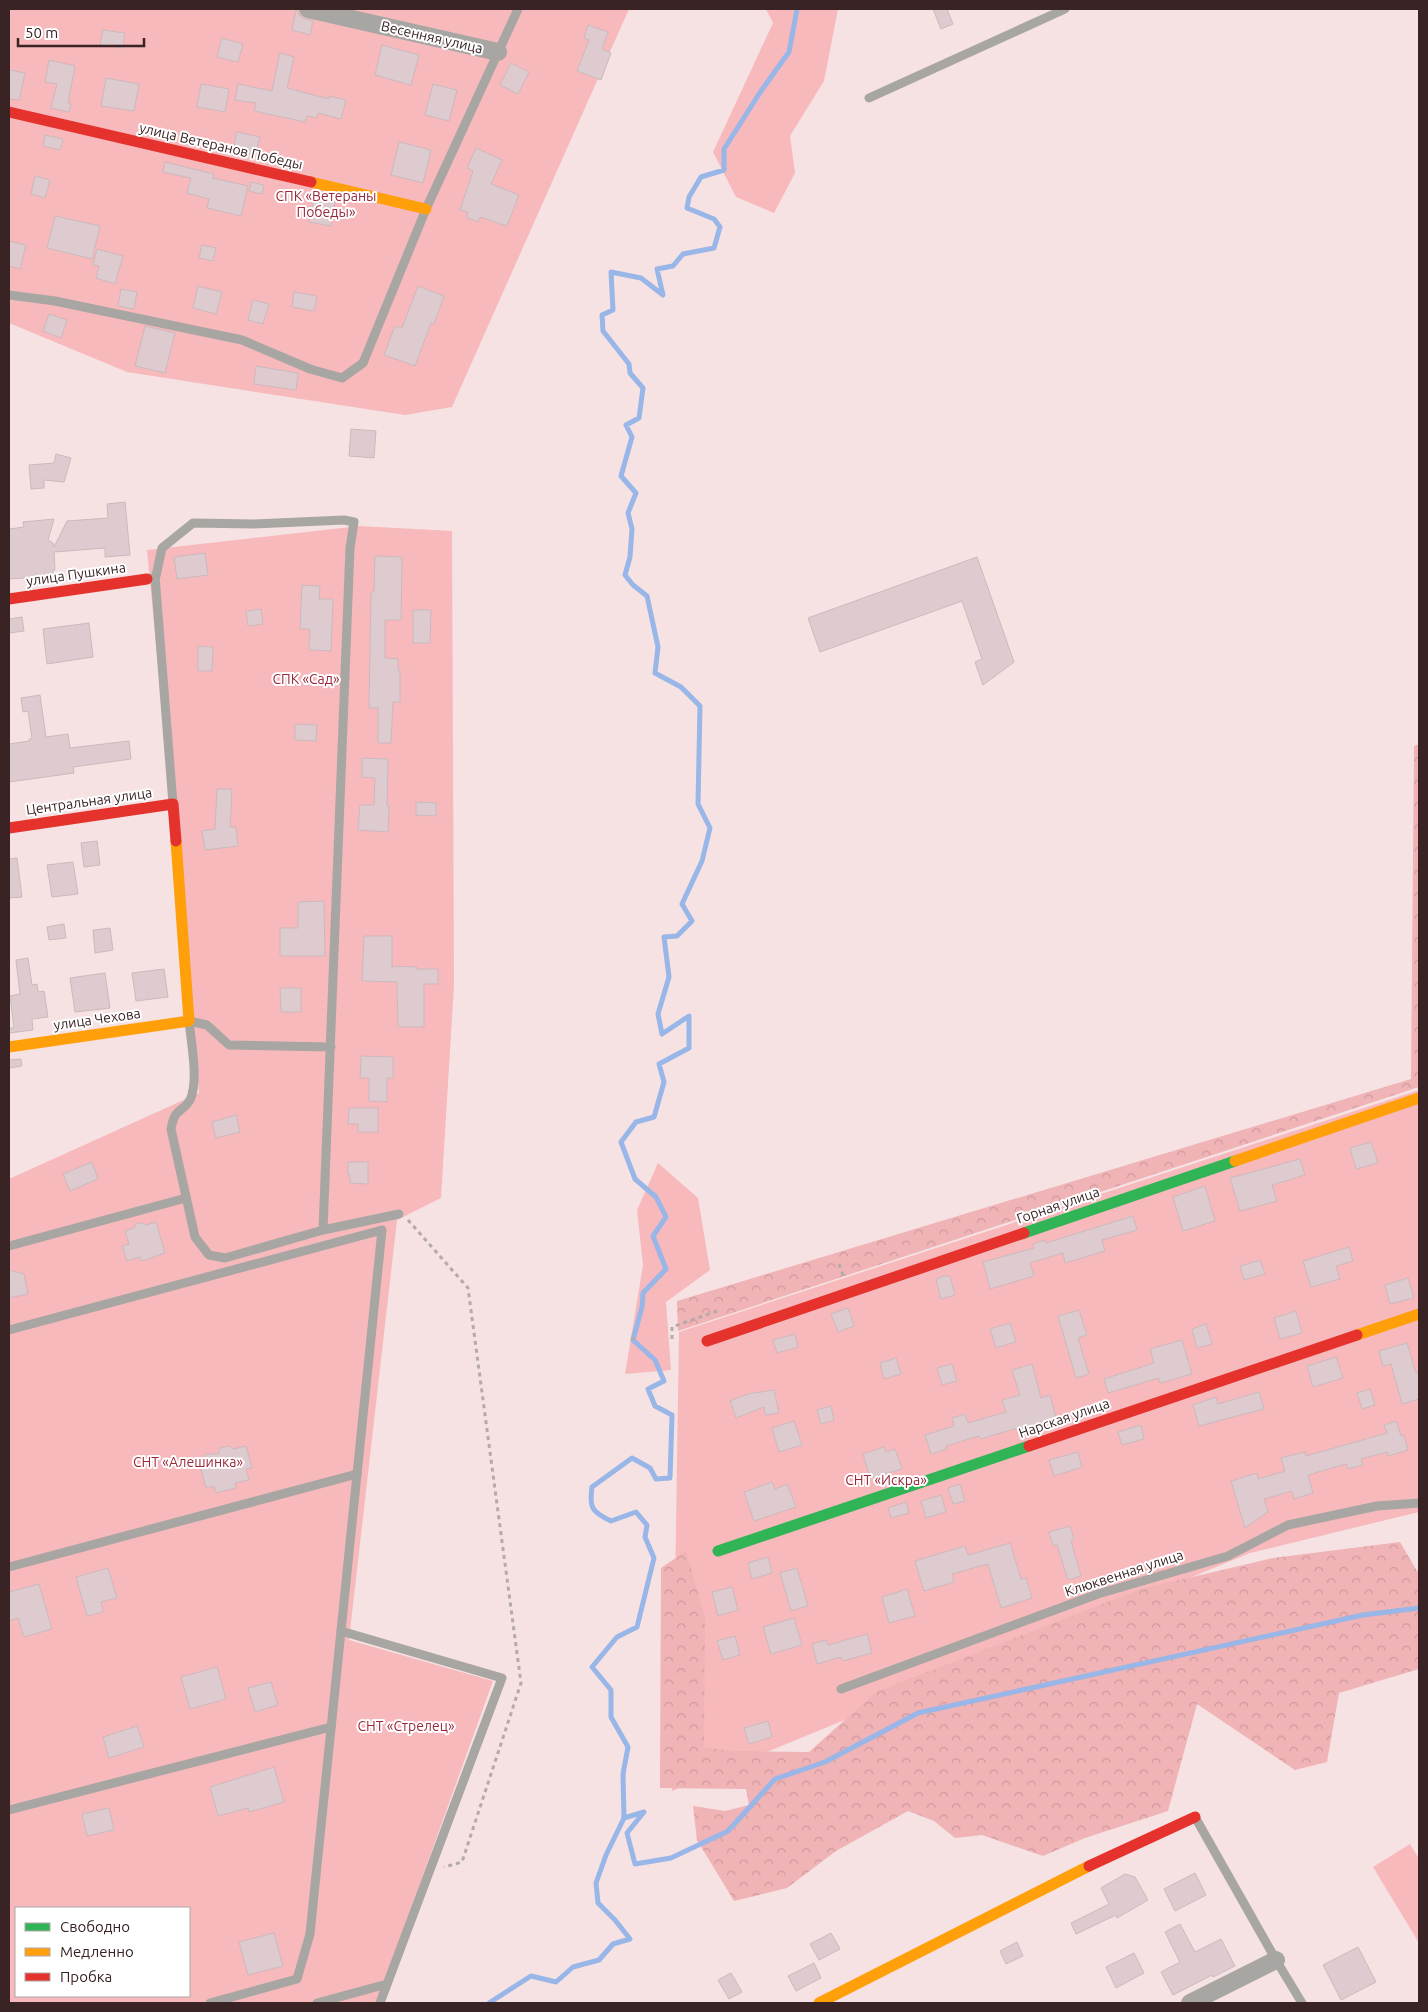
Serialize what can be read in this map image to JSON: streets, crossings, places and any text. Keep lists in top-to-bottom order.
{
  "streets": {
    "street": [
      "Весенняя улица",
      "улица Ветеранов Победы",
      "улица Пушкина",
      "Центральная улица",
      "улица Чехова",
      "Горная улица",
      "Нарская улица"
    ],
    "lane": ["Клюквенная улица"]
  },
  "parks": [
    "СПК «Ветераны Победы»",
    "СПК «Сад»",
    "СНТ «Алешинка»",
    "СНТ «Искра»",
    "СНТ «Стрелец»"
  ],
  "legend": ["Свободно", "Медленно", "Пробка"],
  "scale_bar": "50 m"
}
